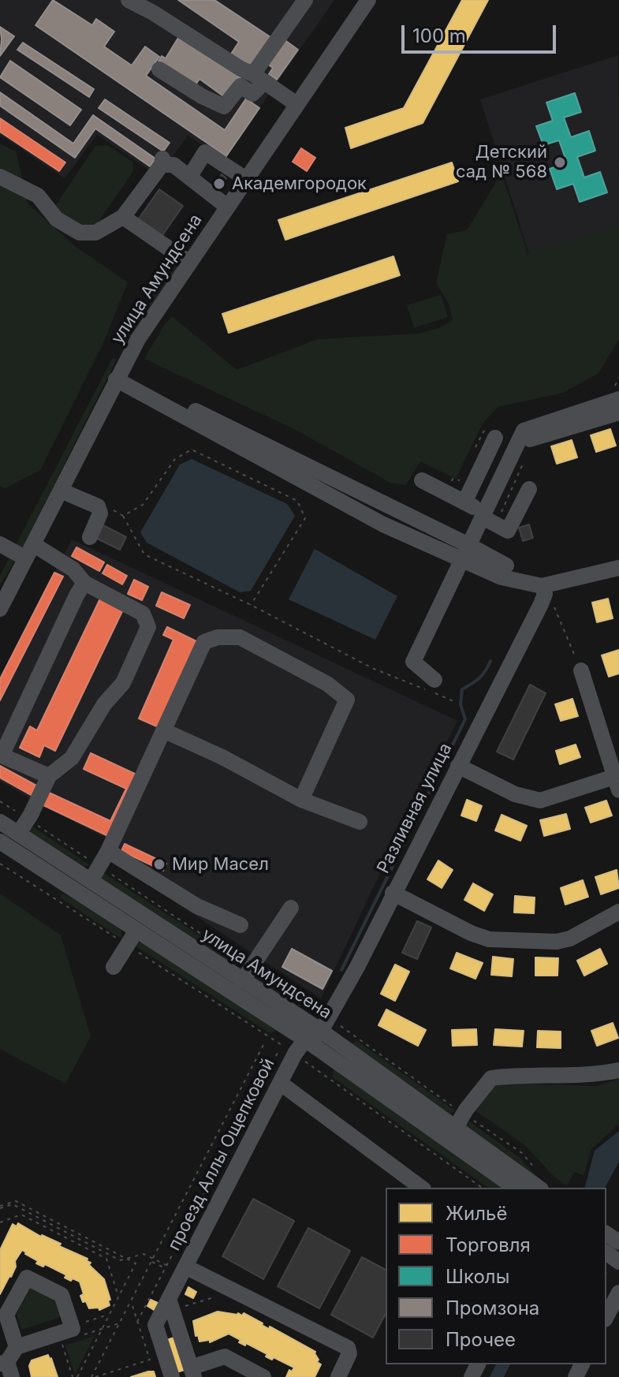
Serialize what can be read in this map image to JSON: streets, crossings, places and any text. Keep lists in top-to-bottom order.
{
  "streets": {
    "street": ["улица Амундсена", "Разливная улица", "проезд Аллы Ощепковой"]
  },
  "crossings": [
    ["улица Амундсена", "Разливная улица"],
    ["улица Амундсена", "проезд Аллы Ощепковой"]
  ],
  "places": ["Детский сад № 568", "Академгородок", "Мир Масел"],
  "legend": [
    "Жильё",
    "Торговля",
    "Школы",
    "Промзона",
    "Прочее"
  ],
  "scale_bar": "100 m"
}
